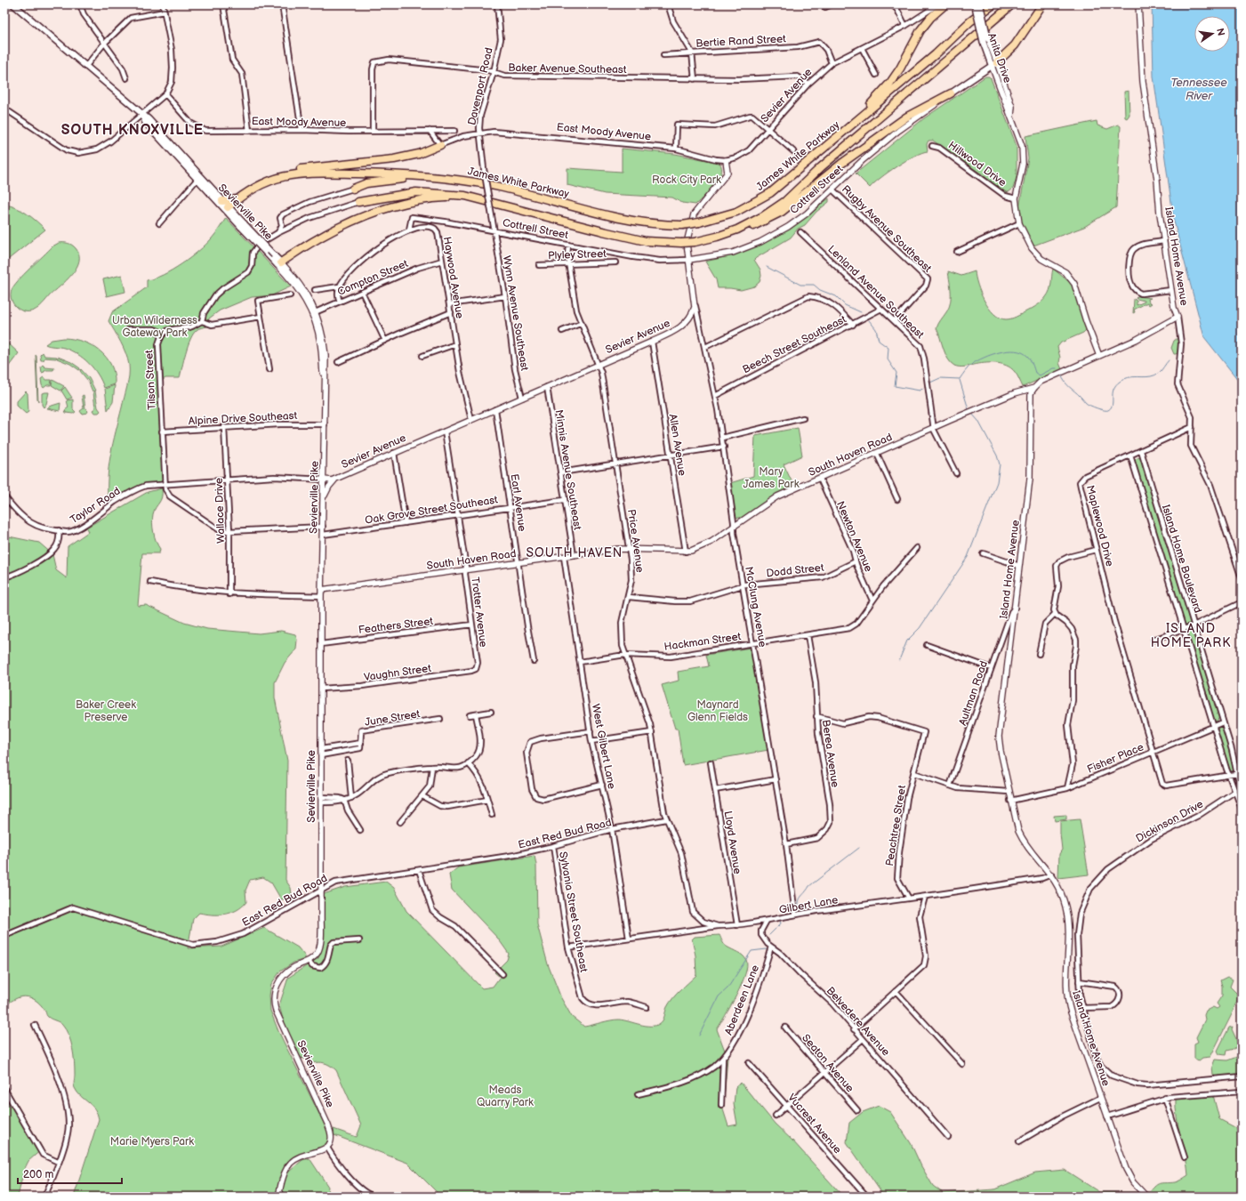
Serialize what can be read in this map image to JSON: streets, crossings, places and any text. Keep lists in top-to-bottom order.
{
  "streets": {
    "highway": ["James White Parkway"],
    "main road": ["Anita Drive", "Cottrell Street", "Sevierville Pike"],
    "street": [
      "Bertie Rand Street",
      "Baker Avenue Southeast",
      "Davenport Road",
      "Sevier Avenue",
      "East Moody Avenue",
      "Hillwood Drive",
      "Rugby Avenue Southeast",
      "Plyley Street",
      "Island Home Avenue",
      "Compton Street",
      "Haywood Avenue",
      "Lenland Avenue Southeast",
      "Wynn Avenue Southeast",
      "Beech Street Southeast",
      "Tilson Street",
      "Alpine Drive Southeast",
      "Allen Avenue",
      "South Haven Road",
      "Minnis Avenue Southeast",
      "Earl Avenue",
      "Taylor Road",
      "Oak Grove Street Southeast",
      "Wallace Drive",
      "Maplewood Drive",
      "Newton Avenue",
      "Price Avenue",
      "Island Home Boulevard",
      "Dodd Street",
      "McClung Avenue",
      "Trotter Avenue",
      "Feathers Street",
      "Hackman Street",
      "Vaughn Street",
      "Aultman Road",
      "June Street",
      "West Gilbert Lane",
      "Berea Avenue",
      "Fisher Place",
      "Dickinson Drive",
      "Peachtree Street",
      "East Red Bud Road",
      "Lloyd Avenue",
      "Gilbert Lane",
      "Sylvania Street Southeast",
      "Aberdeen Lane",
      "Belvedere Avenue",
      "Seaton Avenue",
      "Vucrest Avenue"
    ]
  },
  "crossings": [
    ["Bertie Rand Street", "Sevier Avenue"],
    ["Anita Drive", "Hillwood Drive"],
    ["Anita Drive", "Cottrell Street"],
    ["Baker Avenue Southeast", "Davenport Road"],
    ["Baker Avenue Southeast", "Sevier Avenue"],
    ["Baker Avenue Southeast", "East Moody Avenue"],
    ["Davenport Road", "East Moody Avenue"],
    ["Davenport Road", "Wynn Avenue Southeast"],
    ["Sevier Avenue", "East Moody Avenue"],
    ["Sevier Avenue", "Cottrell Street"],
    ["Sevier Avenue", "Sevierville Pike"],
    ["Sevier Avenue", "Haywood Avenue"],
    ["Sevier Avenue", "Wynn Avenue Southeast"],
    ["Sevier Avenue", "Allen Avenue"],
    ["Sevier Avenue", "Minnis Avenue Southeast"],
    ["Sevier Avenue", "Earl Avenue"],
    ["Sevier Avenue", "Taylor Road"],
    ["Sevier Avenue", "Price Avenue"],
    ["Sevier Avenue", "McClung Avenue"],
    ["Sevier Avenue", "Trotter Avenue"],
    ["East Moody Avenue", "Wynn Avenue Southeast"],
    ["Cottrell Street", "Rugby Avenue Southeast"],
    ["Cottrell Street", "Haywood Avenue"],
    ["Cottrell Street", "Wynn Avenue Southeast"],
    ["Cottrell Street", "Price Avenue"],
    ["Sevierville Pike", "Compton Street"],
    ["Sevierville Pike", "Alpine Drive Southeast"],
    ["Sevierville Pike", "South Haven Road"],
    ["Sevierville Pike", "Taylor Road"],
    ["Sevierville Pike", "Oak Grove Street Southeast"],
    ["Sevierville Pike", "Feathers Street"],
    ["Sevierville Pike", "Vaughn Street"],
    ["Sevierville Pike", "June Street"],
    ["Sevierville Pike", "East Red Bud Road"],
    ["Rugby Avenue Southeast", "Lenland Avenue Southeast"],
    ["Plyley Street", "Price Avenue"],
    ["Island Home Avenue", "South Haven Road"],
    ["Island Home Avenue", "Aultman Road"],
    ["Island Home Avenue", "Fisher Place"],
    ["Island Home Avenue", "Gilbert Lane"],
    ["Compton Street", "Haywood Avenue"],
    ["Lenland Avenue Southeast", "Beech Street Southeast"],
    ["Lenland Avenue Southeast", "South Haven Road"],
    ["Beech Street Southeast", "McClung Avenue"],
    ["Tilson Street", "Alpine Drive Southeast"],
    ["Tilson Street", "Taylor Road"],
    ["Tilson Street", "Wallace Drive"],
    ["Alpine Drive Southeast", "Wallace Drive"],
    ["Allen Avenue", "South Haven Road"],
    ["South Haven Road", "Minnis Avenue Southeast"],
    ["South Haven Road", "Earl Avenue"],
    ["South Haven Road", "Newton Avenue"],
    ["South Haven Road", "Price Avenue"],
    ["South Haven Road", "McClung Avenue"],
    ["South Haven Road", "Trotter Avenue"],
    ["South Haven Road", "West Gilbert Lane"],
    ["Minnis Avenue Southeast", "Oak Grove Street Southeast"],
    ["Earl Avenue", "Oak Grove Street Southeast"],
    ["Taylor Road", "Wallace Drive"],
    ["Oak Grove Street Southeast", "Trotter Avenue"],
    ["Maplewood Drive", "Island Home Boulevard"],
    ["Maplewood Drive", "Fisher Place"],
    ["Newton Avenue", "Dodd Street"],
    ["Newton Avenue", "Hackman Street"],
    ["Price Avenue", "Dodd Street"],
    ["Price Avenue", "Hackman Street"],
    ["Price Avenue", "East Red Bud Road"],
    ["Price Avenue", "Gilbert Lane"],
    ["Island Home Boulevard", "Fisher Place"],
    ["Island Home Boulevard", "Dickinson Drive"],
    ["Dodd Street", "McClung Avenue"],
    ["McClung Avenue", "Hackman Street"],
    ["McClung Avenue", "Berea Avenue"],
    ["McClung Avenue", "Gilbert Lane"],
    ["Trotter Avenue", "Feathers Street"],
    ["Trotter Avenue", "Vaughn Street"],
    ["Hackman Street", "West Gilbert Lane"],
    ["Hackman Street", "Berea Avenue"],
    ["West Gilbert Lane", "East Red Bud Road"],
    ["West Gilbert Lane", "Gilbert Lane"],
    ["Berea Avenue", "Peachtree Street"],
    ["Peachtree Street", "Gilbert Lane"],
    ["East Red Bud Road", "Sylvania Street Southeast"],
    ["Lloyd Avenue", "Gilbert Lane"],
    ["Gilbert Lane", "Sylvania Street Southeast"],
    ["Gilbert Lane", "Belvedere Avenue"],
    ["Aberdeen Lane", "Belvedere Avenue"]
  ],
  "districts": ["SOUTH KNOXVILLE", "SOUTH HAVEN", "ISLAND HOME PARK"],
  "water": ["Tennessee River"],
  "parks": [
    "Rock City Park",
    "Urban Wilderness Gateway Park",
    "Mary James Park",
    "Baker Creek Preserve",
    "Maynard Glenn Fields",
    "Meads Quarry Park",
    "Marie Myers Park"
  ],
  "scale_bar": "200 m",
  "north": "right"
}
